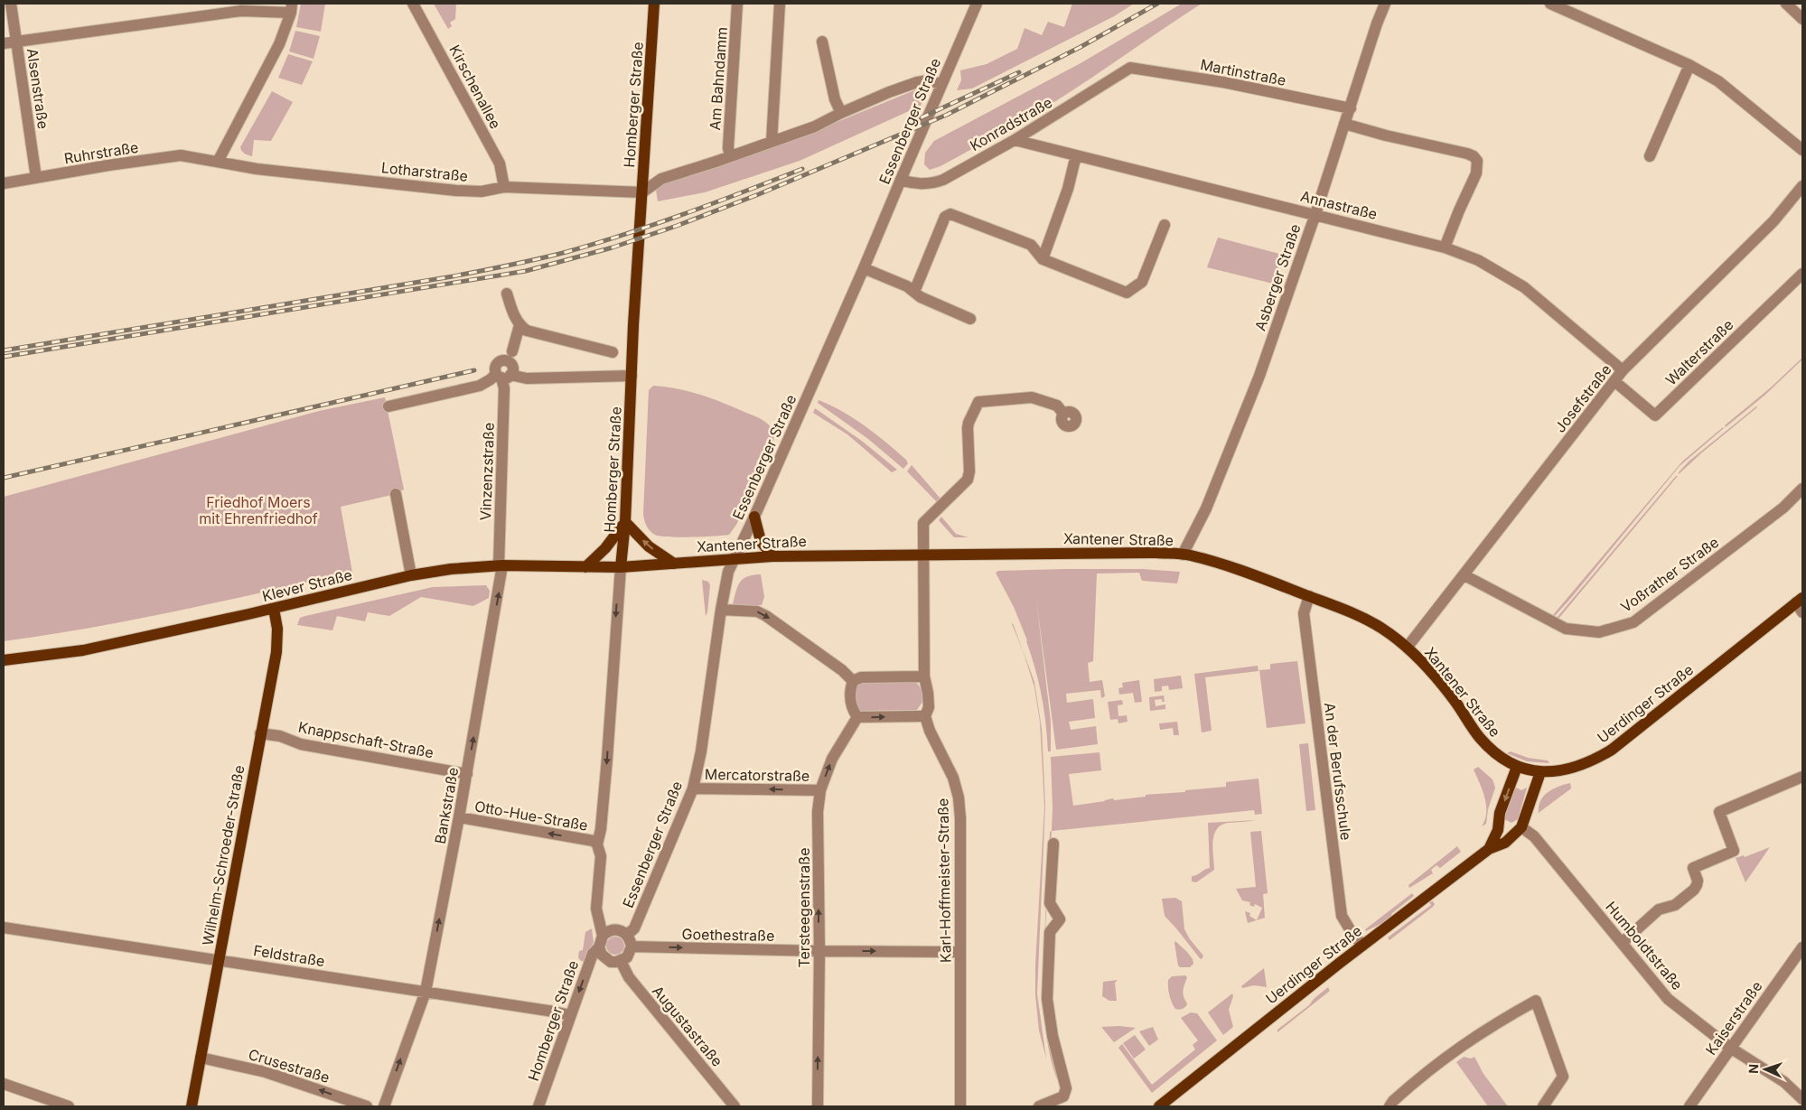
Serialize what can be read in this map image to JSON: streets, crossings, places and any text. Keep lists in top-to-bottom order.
{
  "streets": {
    "main road": [
      "Homberger Straße",
      "Xantener Straße",
      "Klever Straße",
      "Uerdinger Straße",
      "Wilhelm-Schroeder-Straße"
    ],
    "street": [
      "Martinstraße",
      "Am Bahndamm",
      "Kirschenallee",
      "Alsenstraße",
      "Essenberger Straße",
      "Konradstraße",
      "Ruhrstraße",
      "Lotharstraße",
      "Annastraße",
      "Asberger Straße",
      "Walterstraße",
      "Josefstraße",
      "Vinzenzstraße",
      "Voßrather Straße",
      "Knappschaft-Straße",
      "An der Berufsschule",
      "Mercatorstraße",
      "Bankstraße",
      "Otto-Hue-Straße",
      "Karl-Hoffmeister-Straße",
      "Tersteegenstraße",
      "Goethestraße",
      "Humboldtstraße",
      "Feldstraße",
      "Kaiserstraße",
      "Augustastraße",
      "Crusestraße"
    ]
  },
  "crossings": [
    ["Martinstraße", "Konradstraße"],
    ["Martinstraße", "Asberger Straße"],
    ["Kirschenallee", "Lotharstraße"],
    ["Alsenstraße", "Ruhrstraße"],
    ["Homberger Straße", "Essenberger Straße"],
    ["Homberger Straße", "Lotharstraße"],
    ["Homberger Straße", "Xantener Straße"],
    ["Homberger Straße", "Klever Straße"],
    ["Homberger Straße", "Otto-Hue-Straße"],
    ["Homberger Straße", "Goethestraße"],
    ["Homberger Straße", "Feldstraße"],
    ["Homberger Straße", "Augustastraße"],
    ["Essenberger Straße", "Konradstraße"],
    ["Essenberger Straße", "Xantener Straße"],
    ["Essenberger Straße", "Mercatorstraße"],
    ["Essenberger Straße", "Goethestraße"],
    ["Essenberger Straße", "Augustastraße"],
    ["Konradstraße", "Annastraße"],
    ["Ruhrstraße", "Lotharstraße"],
    ["Annastraße", "Asberger Straße"],
    ["Annastraße", "Josefstraße"],
    ["Asberger Straße", "Xantener Straße"],
    ["Walterstraße", "Josefstraße"],
    ["Josefstraße", "Xantener Straße"],
    ["Josefstraße", "Voßrather Straße"],
    ["Vinzenzstraße", "Klever Straße"],
    ["Vinzenzstraße", "Bankstraße"],
    ["Xantener Straße", "Klever Straße"],
    ["Xantener Straße", "Uerdinger Straße"],
    ["Xantener Straße", "An der Berufsschule"],
    ["Xantener Straße", "Karl-Hoffmeister-Straße"],
    ["Klever Straße", "Bankstraße"],
    ["Klever Straße", "Wilhelm-Schroeder-Straße"],
    ["Uerdinger Straße", "An der Berufsschule"],
    ["Uerdinger Straße", "Humboldtstraße"],
    ["Knappschaft-Straße", "Bankstraße"],
    ["Knappschaft-Straße", "Wilhelm-Schroeder-Straße"],
    ["Mercatorstraße", "Tersteegenstraße"],
    ["Bankstraße", "Otto-Hue-Straße"],
    ["Bankstraße", "Feldstraße"],
    ["Wilhelm-Schroeder-Straße", "Feldstraße"],
    ["Wilhelm-Schroeder-Straße", "Crusestraße"],
    ["Karl-Hoffmeister-Straße", "Goethestraße"],
    ["Tersteegenstraße", "Goethestraße"],
    ["Goethestraße", "Augustastraße"],
    ["Humboldtstraße", "Kaiserstraße"]
  ],
  "one_way": [
    "Mercatorstraße",
    "Bankstraße",
    "Otto-Hue-Straße",
    "Tersteegenstraße",
    "Goethestraße",
    "Crusestraße"
  ],
  "parks": ["Friedhof Moers mit Ehrenfriedhof"],
  "north": "left"
}
